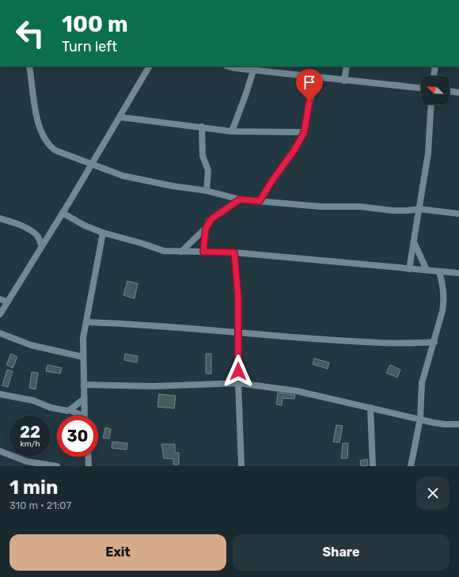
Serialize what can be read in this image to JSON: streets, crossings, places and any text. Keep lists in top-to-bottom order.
{
  "north": "top left",
  "page": {
    "turn": ["100 m", "Turn left"],
    "speed": "22 km/h",
    "limit": "30",
    "heading": ["1 min", "310 m · 21:07"],
    "buttons": ["Exit", "Share"]
  }
}
